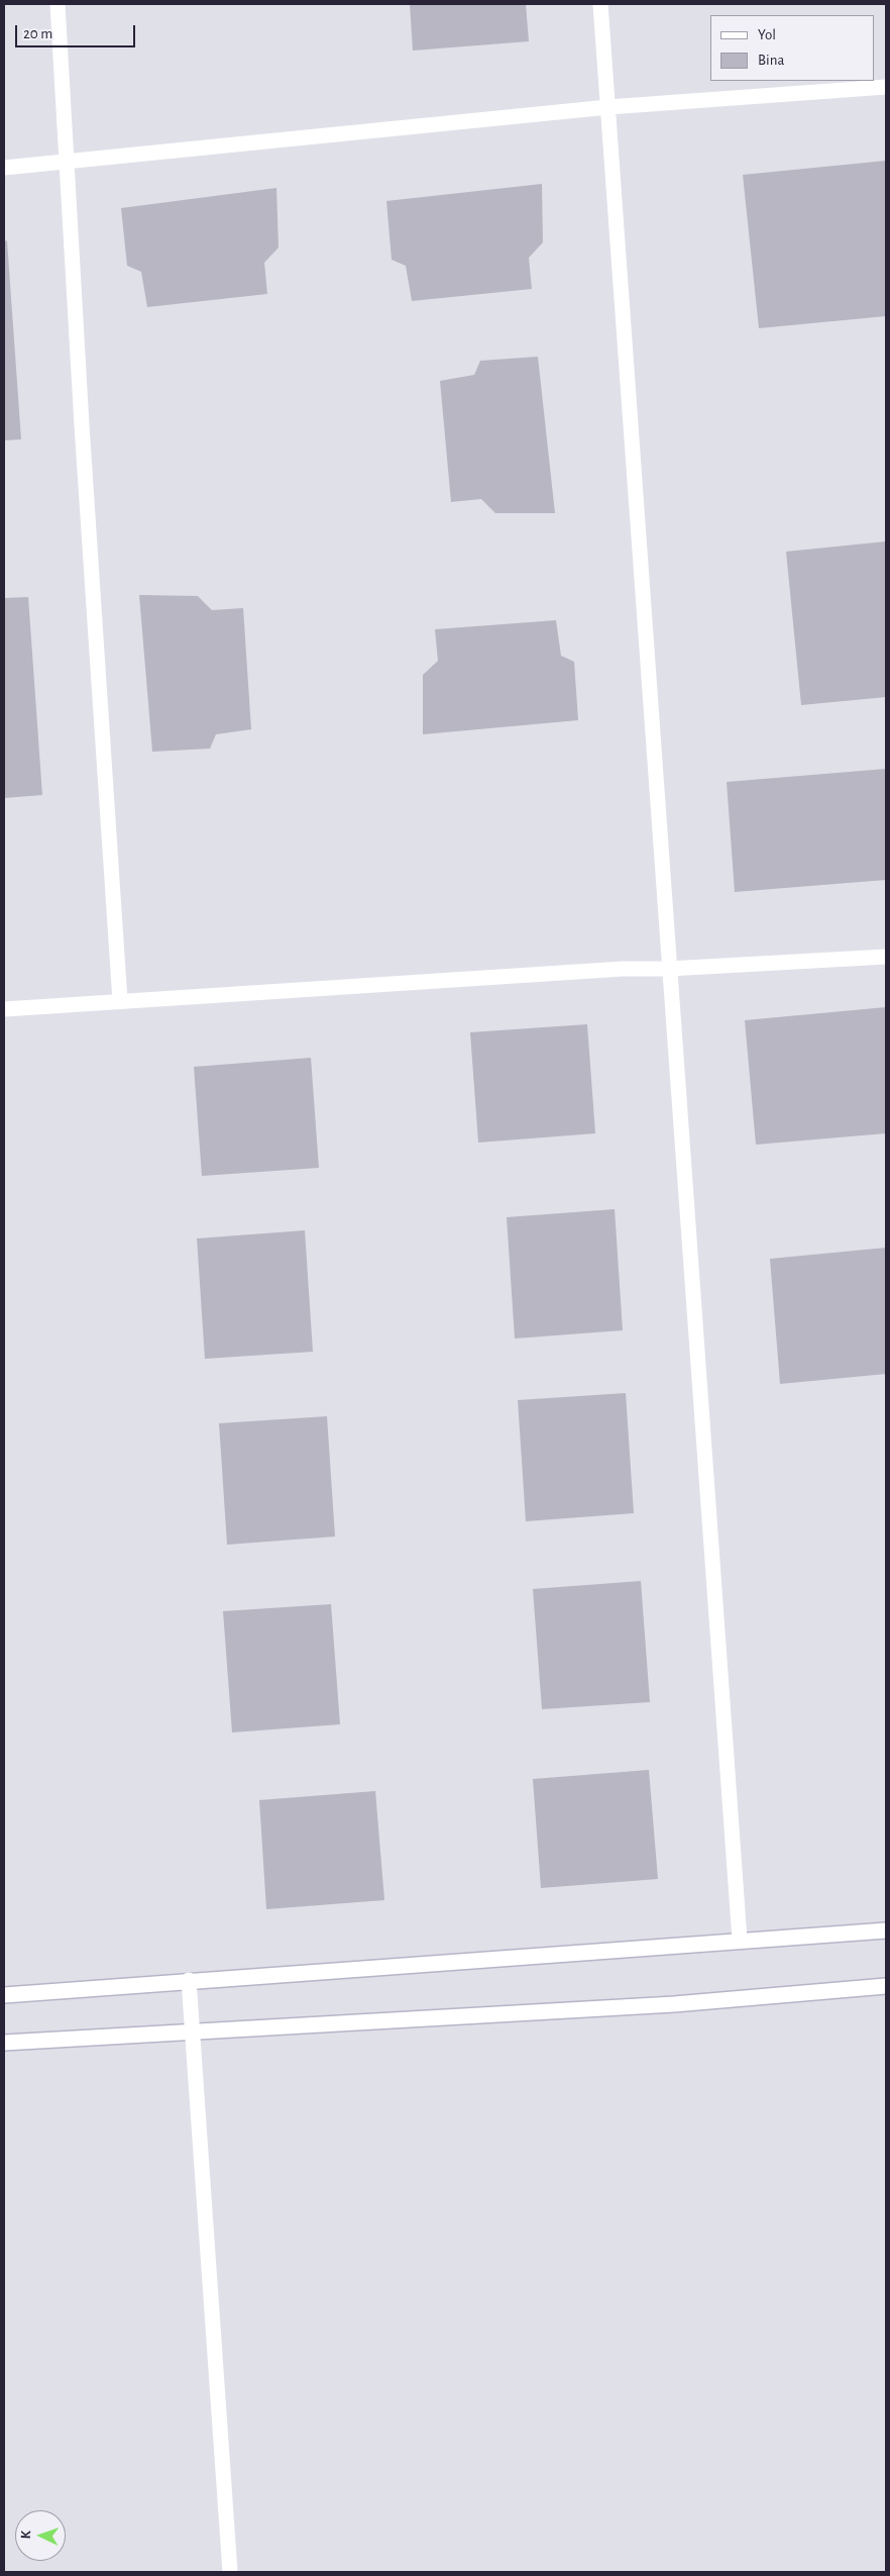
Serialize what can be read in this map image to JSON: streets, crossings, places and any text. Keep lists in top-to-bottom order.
{
  "legend": ["Yol", "Bina"],
  "scale_bar": "20 m",
  "north": "left"
}
